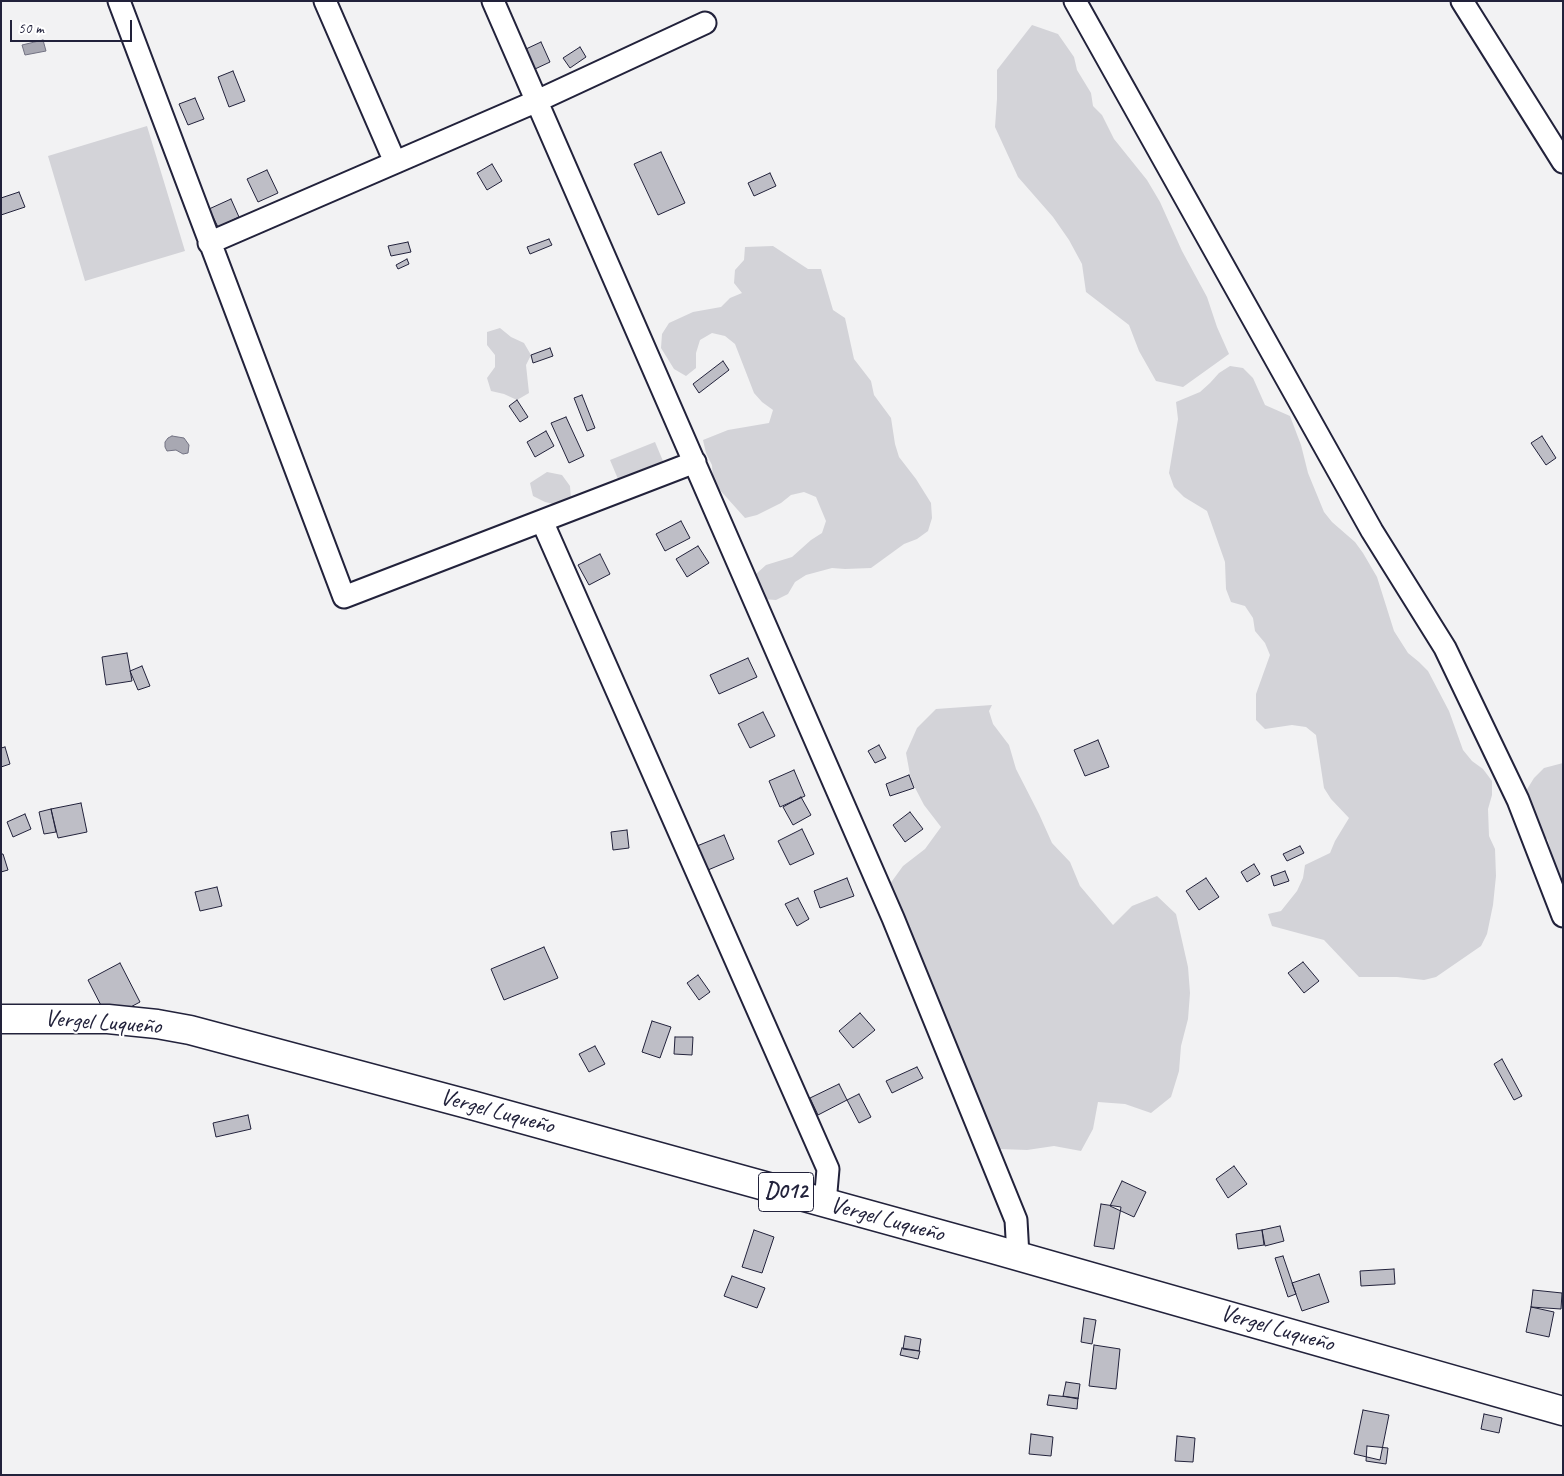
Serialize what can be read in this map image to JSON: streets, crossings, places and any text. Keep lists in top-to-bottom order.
{
  "streets": {
    "main road": ["Vergel Luqueño", "D012"]
  },
  "scale_bar": "50 m"
}
